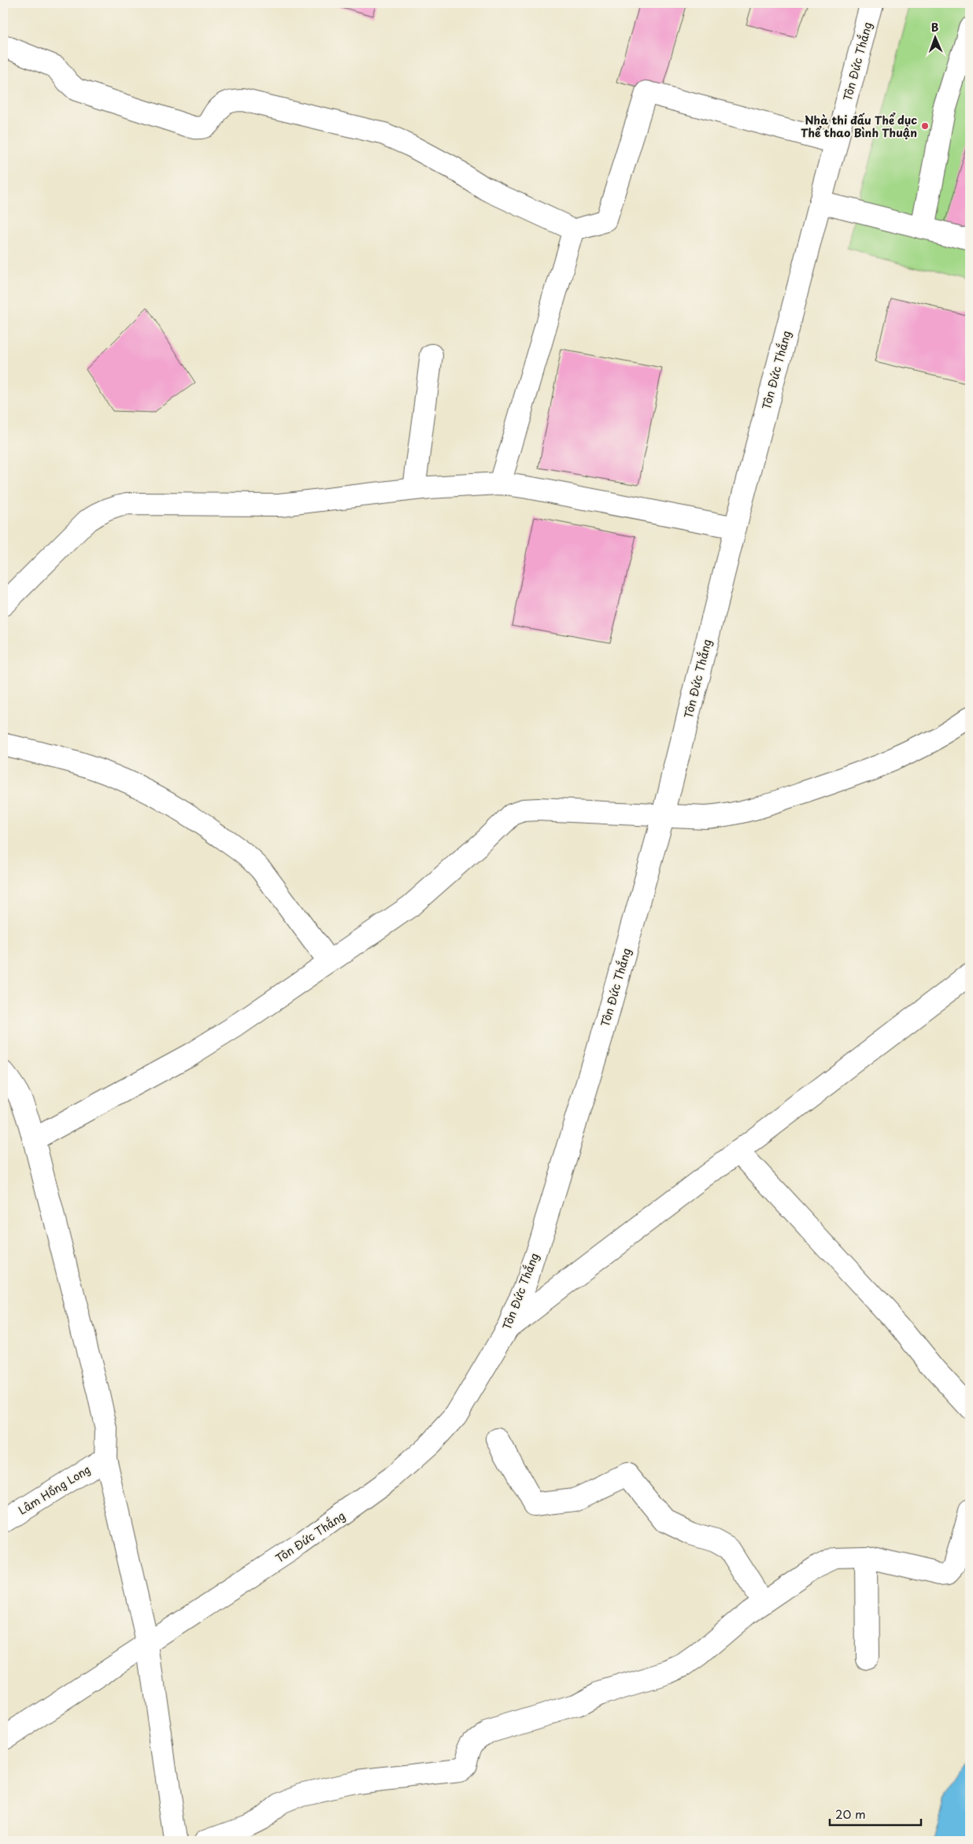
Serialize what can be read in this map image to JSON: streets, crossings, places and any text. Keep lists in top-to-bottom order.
{
  "streets": {
    "street": ["Tôn Đức Thắng", "Lâm Hồng Long"]
  },
  "places": ["Nhà thi đấu Thể dục Thể thao Bình Thuận"],
  "scale_bar": "20 m",
  "north": "top"
}
